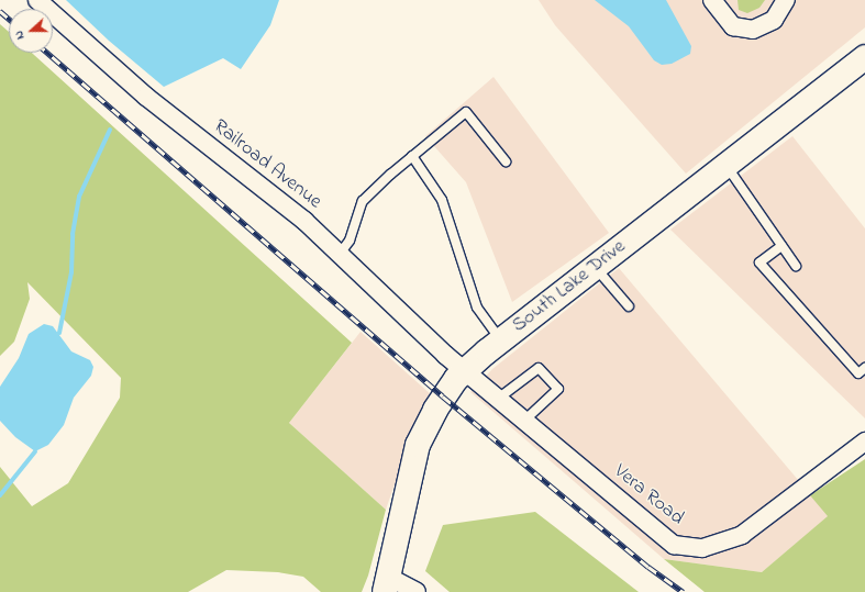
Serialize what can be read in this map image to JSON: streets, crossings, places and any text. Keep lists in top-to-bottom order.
{
  "streets": {
    "main road": ["South Lake Drive"],
    "street": ["Railroad Avenue", "Vera Road"]
  },
  "crossings": [
    ["Railroad Avenue", "South Lake Drive"],
    ["Railroad Avenue", "Vera Road"],
    ["South Lake Drive", "Vera Road"]
  ],
  "north": "left"
}
